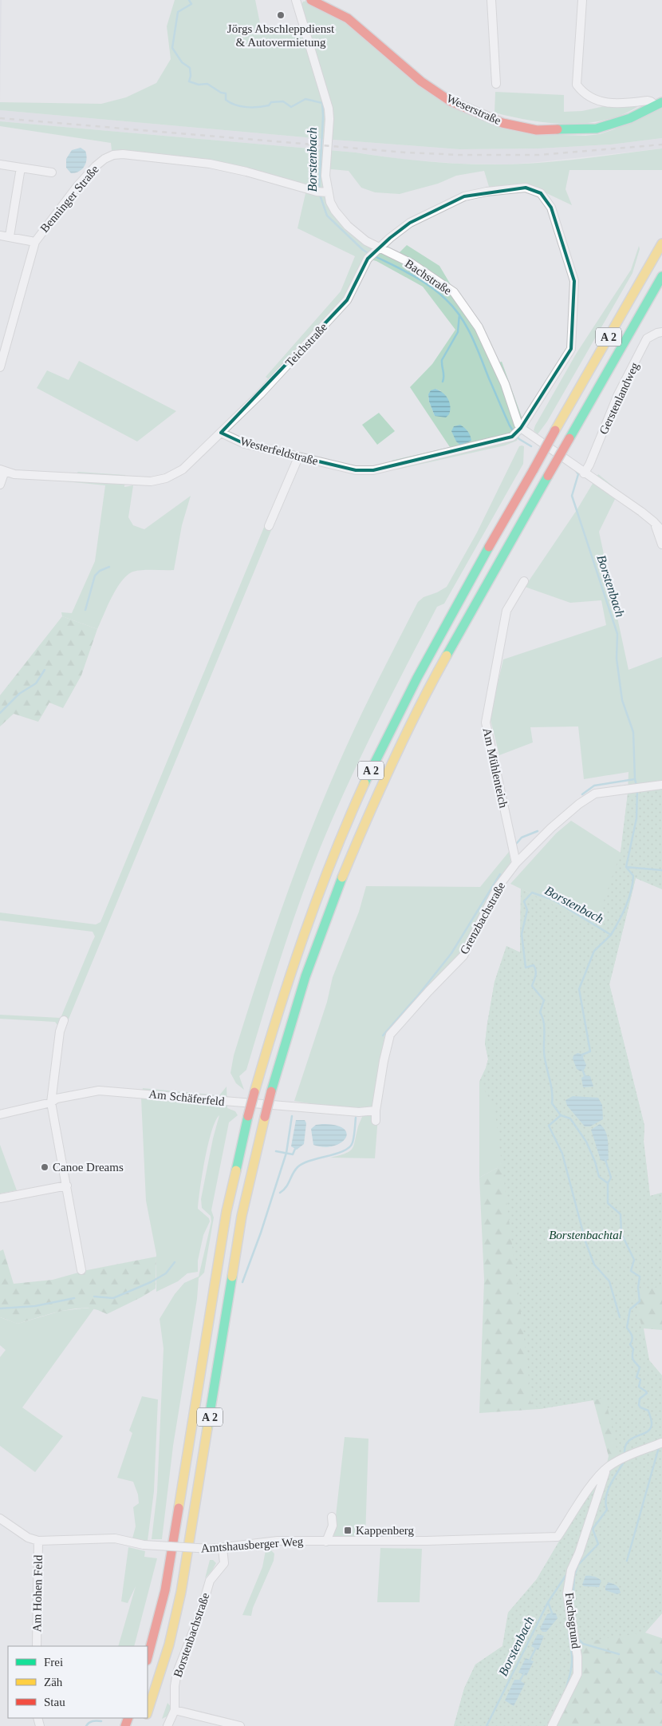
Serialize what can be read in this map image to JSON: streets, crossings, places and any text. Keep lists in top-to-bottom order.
{
  "streets": {
    "main road": ["Weserstraße", "A 2"],
    "street": [
      "Benninger Straße",
      "Bachstraße",
      "Teichstraße",
      "Gerstenlandweg",
      "Westerfeldstraße",
      "Am Mühlenteich",
      "Grenzbachstraße",
      "Am Schäferfeld",
      "Amtshausberger Weg",
      "Am Hohen Feld",
      "Fuchsgrund",
      "Borstenbachstraße"
    ]
  },
  "crossings": [
    ["Benninger Straße", "Bachstraße"],
    ["Bachstraße", "Teichstraße"],
    ["Bachstraße", "Westerfeldstraße"],
    ["Teichstraße", "Westerfeldstraße"],
    ["Am Mühlenteich", "Grenzbachstraße"],
    ["Grenzbachstraße", "Am Schäferfeld"],
    ["Amtshausberger Weg", "Am Hohen Feld"],
    ["Amtshausberger Weg", "Fuchsgrund"],
    ["Amtshausberger Weg", "Borstenbachstraße"]
  ],
  "water": ["Borstenbach"],
  "parks": ["Borstenbachtal"],
  "places": {
    "other": ["Jörgs Abschleppdienst & Autovermietung", "Canoe Dreams"],
    "transit": ["Kappenberg"]
  },
  "legend": ["Frei", "Zäh", "Stau"]
}
